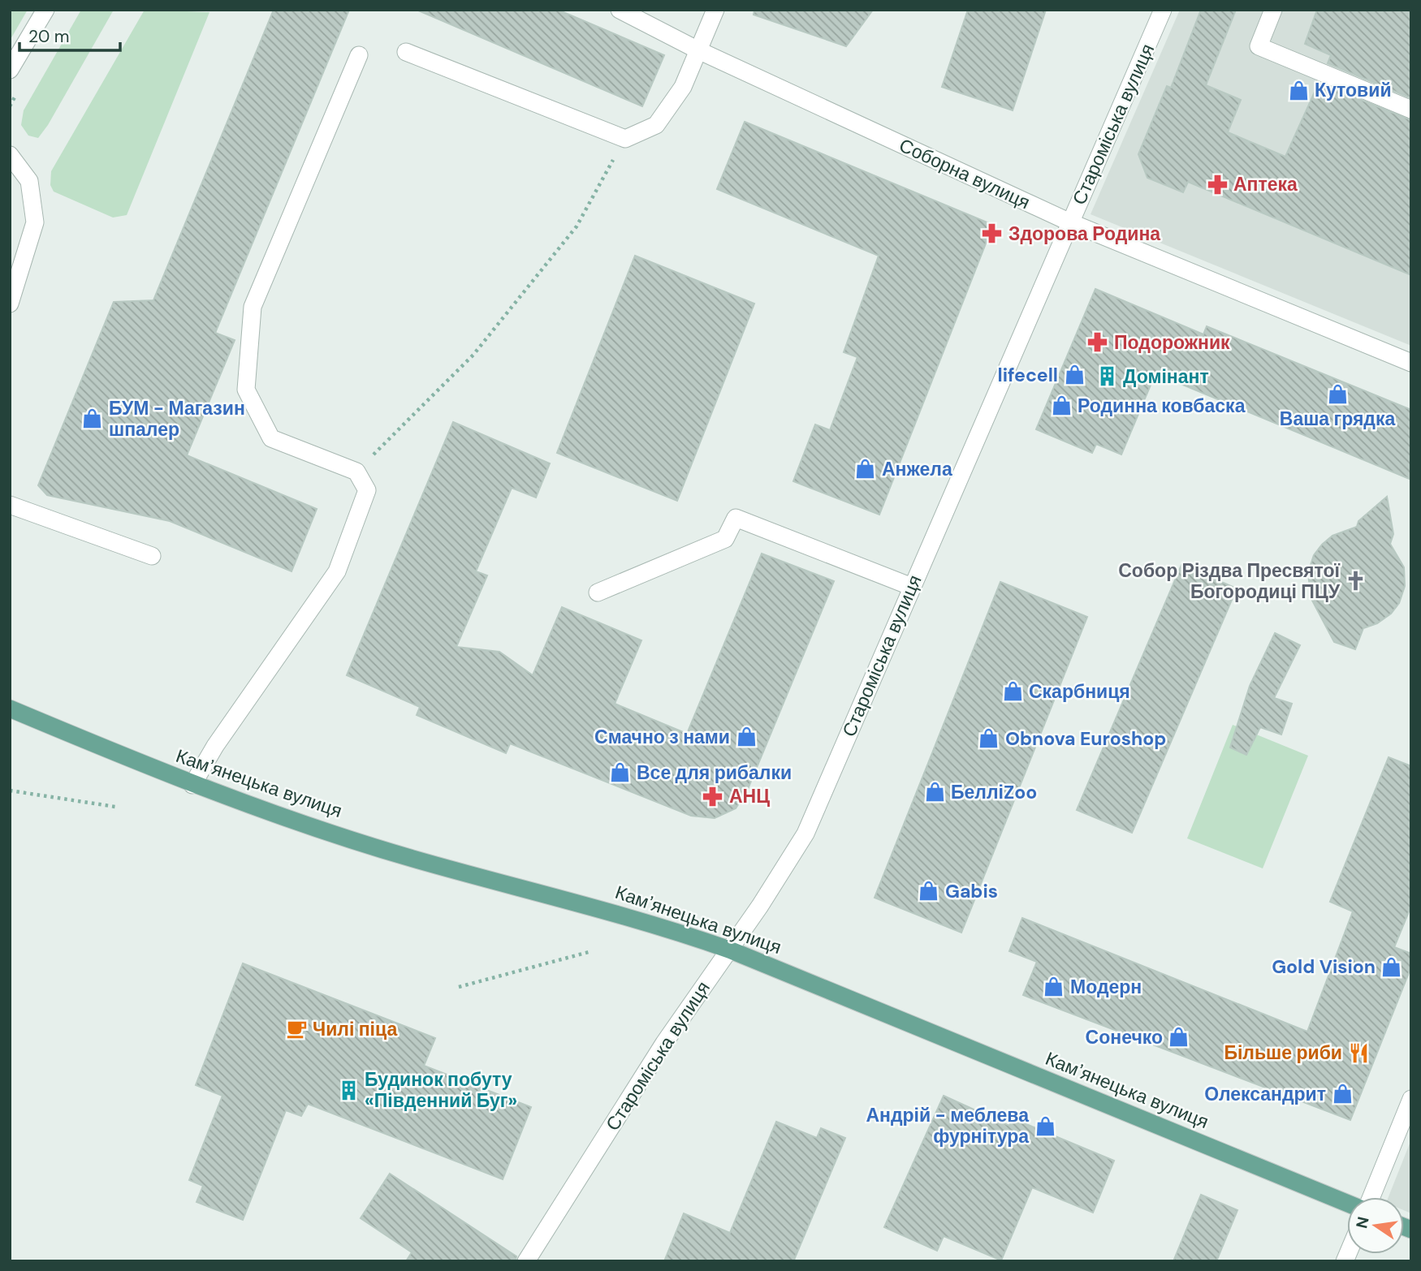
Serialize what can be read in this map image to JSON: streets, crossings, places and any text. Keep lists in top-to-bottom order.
{
  "streets": {
    "main road": ["Камʼянецька вулиця"],
    "street": ["Староміська вулиця", "Соборна вулиця"]
  },
  "crossings": [
    ["Староміська вулиця", "Соборна вулиця"],
    ["Староміська вулиця", "Камʼянецька вулиця"]
  ],
  "places": {
    "shop": [
      "Кутовий",
      "lifecell",
      "Ваша грядка",
      "Родинна ковбаска",
      "БУМ - Магазин шпалер",
      "Анжела",
      "Скарбниця",
      "Смачно з нами",
      "Obnova Euroshop",
      "Все для рибалки",
      "БелліZoo",
      "Gabis",
      "Gold Vision",
      "Модерн",
      "Сонечко",
      "Олександрит",
      "Андрій - меблева фурнітура"
    ],
    "pharmacy": [
      "Аптека",
      "Здорова Родина",
      "Подорожник",
      "АНЦ"
    ],
    "building": ["Домінант", "Будинок побуту «Південний Буг»"],
    "church": ["Собор Різдва Пресвятої Богородиці ПЦУ"],
    "cafe": ["Чилі піца"],
    "restaurant": ["Більше риби"]
  },
  "scale_bar": "20 m",
  "north": "left"
}
